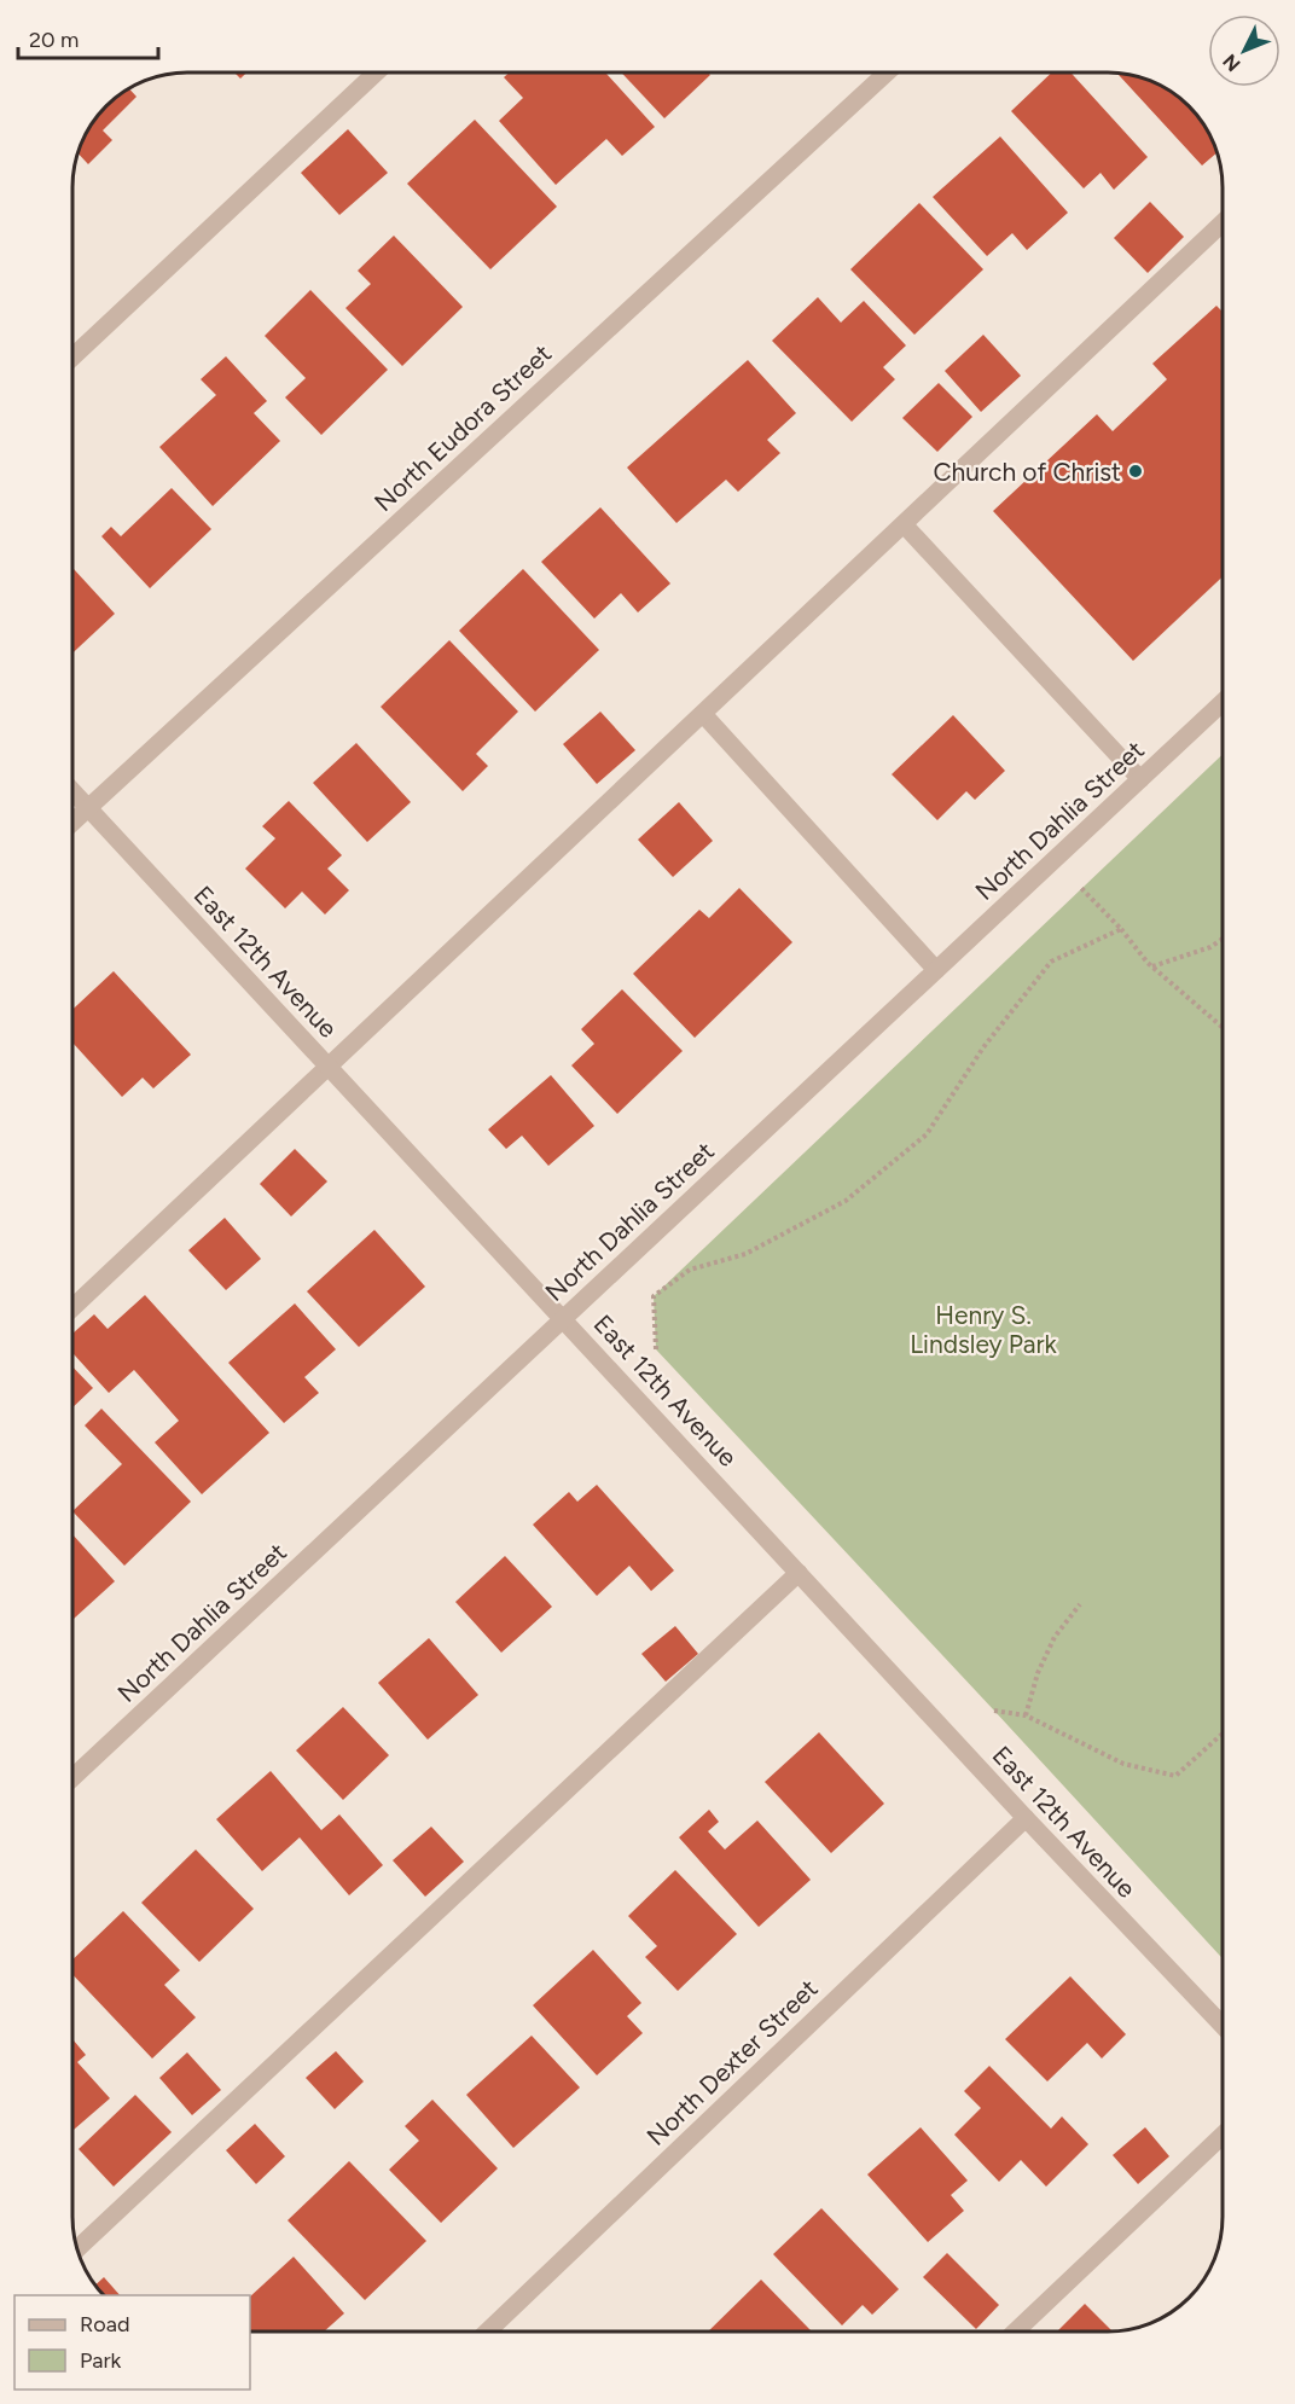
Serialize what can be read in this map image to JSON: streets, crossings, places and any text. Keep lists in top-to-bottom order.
{
  "streets": {
    "street": [
      "North Eudora Street",
      "North Dahlia Street",
      "East 12th Avenue",
      "North Dexter Street"
    ]
  },
  "crossings": [
    ["North Eudora Street", "East 12th Avenue"],
    ["North Dahlia Street", "East 12th Avenue"],
    ["East 12th Avenue", "North Dexter Street"]
  ],
  "parks": ["Henry S. Lindsley Park"],
  "places": ["Church of Christ"],
  "legend": ["Road", "Park"],
  "scale_bar": "20 m",
  "north": "bottom left"
}
